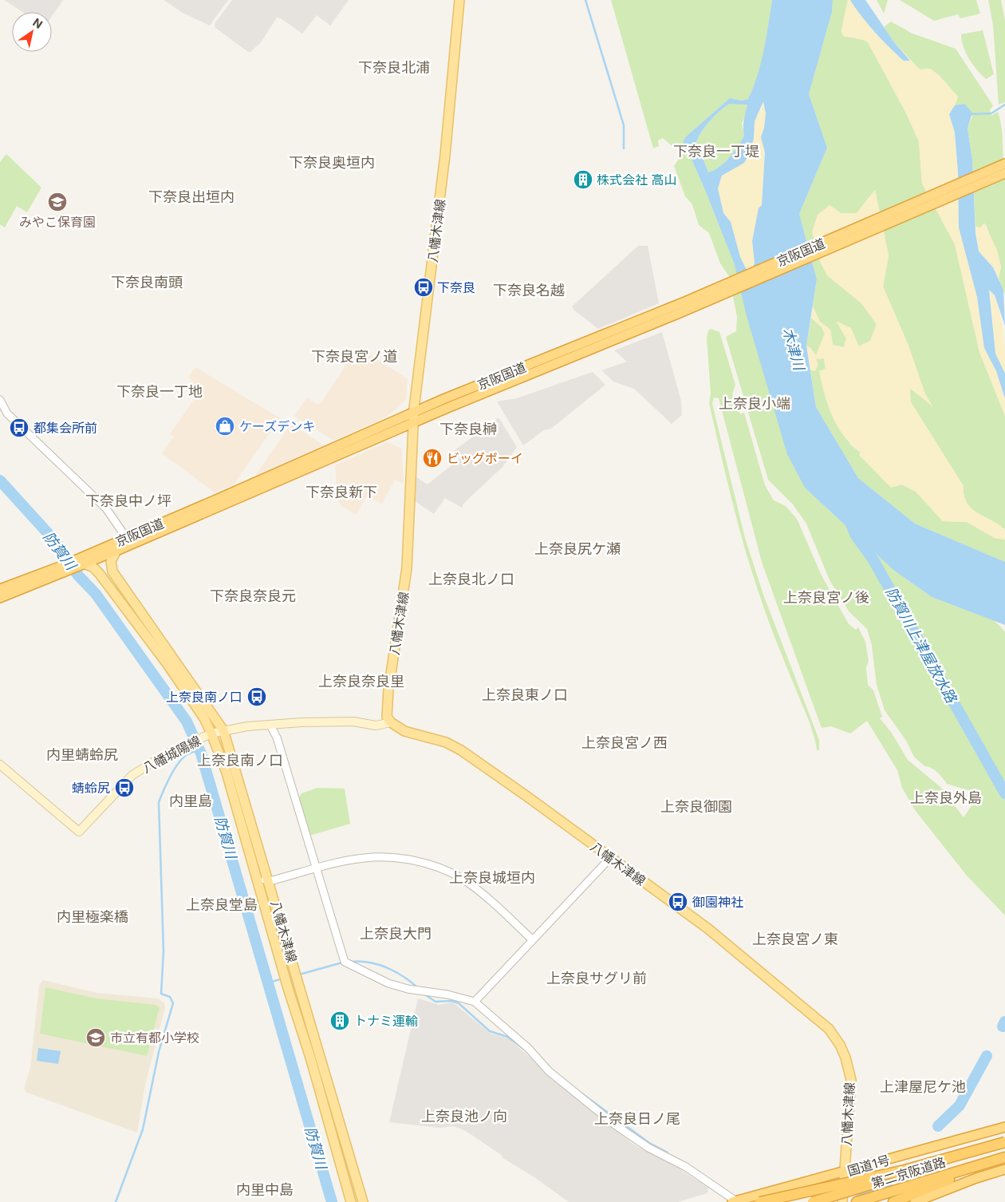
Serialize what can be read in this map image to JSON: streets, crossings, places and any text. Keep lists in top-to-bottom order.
{
  "streets": {
    "highway": ["京阪国道", "国道1号", "第二京阪道路"],
    "main road": ["八幡木津線", "八幡城陽線"]
  },
  "crossings": [
    ["八幡木津線", "京阪国道"],
    ["八幡木津線", "八幡城陽線"],
    ["八幡木津線", "国道1号"]
  ],
  "districts": [
    "下奈良北浦",
    "下奈良一丁堤",
    "下奈良奥垣内",
    "下奈良出垣内",
    "下奈良南頭",
    "下奈良名越",
    "下奈良宮ノ道",
    "下奈良一丁地",
    "上奈良小端",
    "下奈良榊",
    "下奈良新下",
    "下奈良中ノ坪",
    "上奈良尻ケ瀬",
    "上奈良北ノ口",
    "下奈良奈良元",
    "上奈良宮ノ後",
    "上奈良奈良里",
    "上奈良東ノ口",
    "上奈良宮ノ西",
    "内里蜻蛉尻",
    "上奈良南ノ口",
    "上奈良外島",
    "内里島",
    "上奈良御園",
    "上奈良城垣内",
    "上奈良堂島",
    "内里極楽橋",
    "上奈良大門",
    "上奈良宮ノ東",
    "上奈良サグリ前",
    "上津屋尼ケ池",
    "上奈良池ノ向",
    "上奈良日ノ尾",
    "内里中島"
  ],
  "water": ["木津川", "防賀川", "防賀川上津屋放水路"],
  "places": {
    "building": ["株式会社 高山", "トナミ運輸"],
    "school or university": ["みやこ保育園", "市立有都小学校"],
    "bus stop": [
      "下奈良",
      "都集会所前",
      "上奈良南ノ口",
      "蜻蛉尻",
      "御園神社"
    ],
    "shop": ["ケーズデンキ"],
    "restaurant": ["ビッグボーイ"]
  },
  "north": "top right"
}
